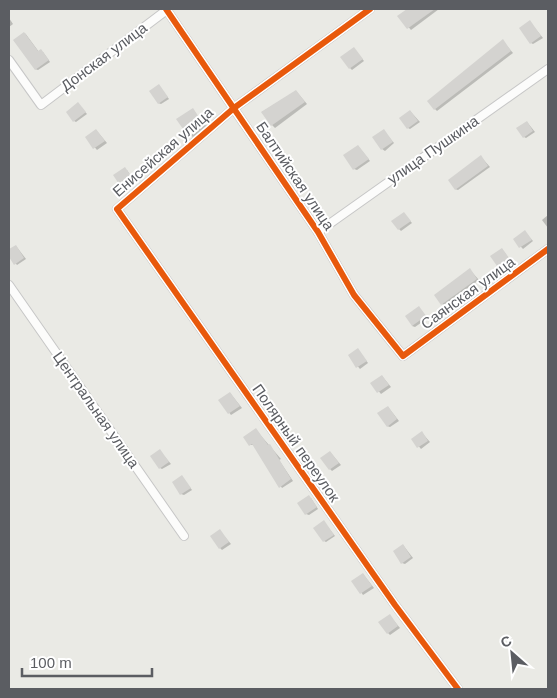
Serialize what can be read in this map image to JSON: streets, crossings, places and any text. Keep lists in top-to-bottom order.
{
  "streets": {
    "street": [
      "Донская улица",
      "улица Пушкина",
      "Енисейская улица",
      "Балтийская улица",
      "Саянская улица",
      "Центральная улица",
      "Полярный переулок"
    ]
  },
  "crossings": [
    ["Донская улица", "Балтийская улица"],
    ["улица Пушкина", "Балтийская улица"],
    ["Енисейская улица", "Балтийская улица"],
    ["Енисейская улица", "Полярный переулок"],
    ["Балтийская улица", "Саянская улица"]
  ],
  "scale_bar": "100 m",
  "north": "top left"
}
